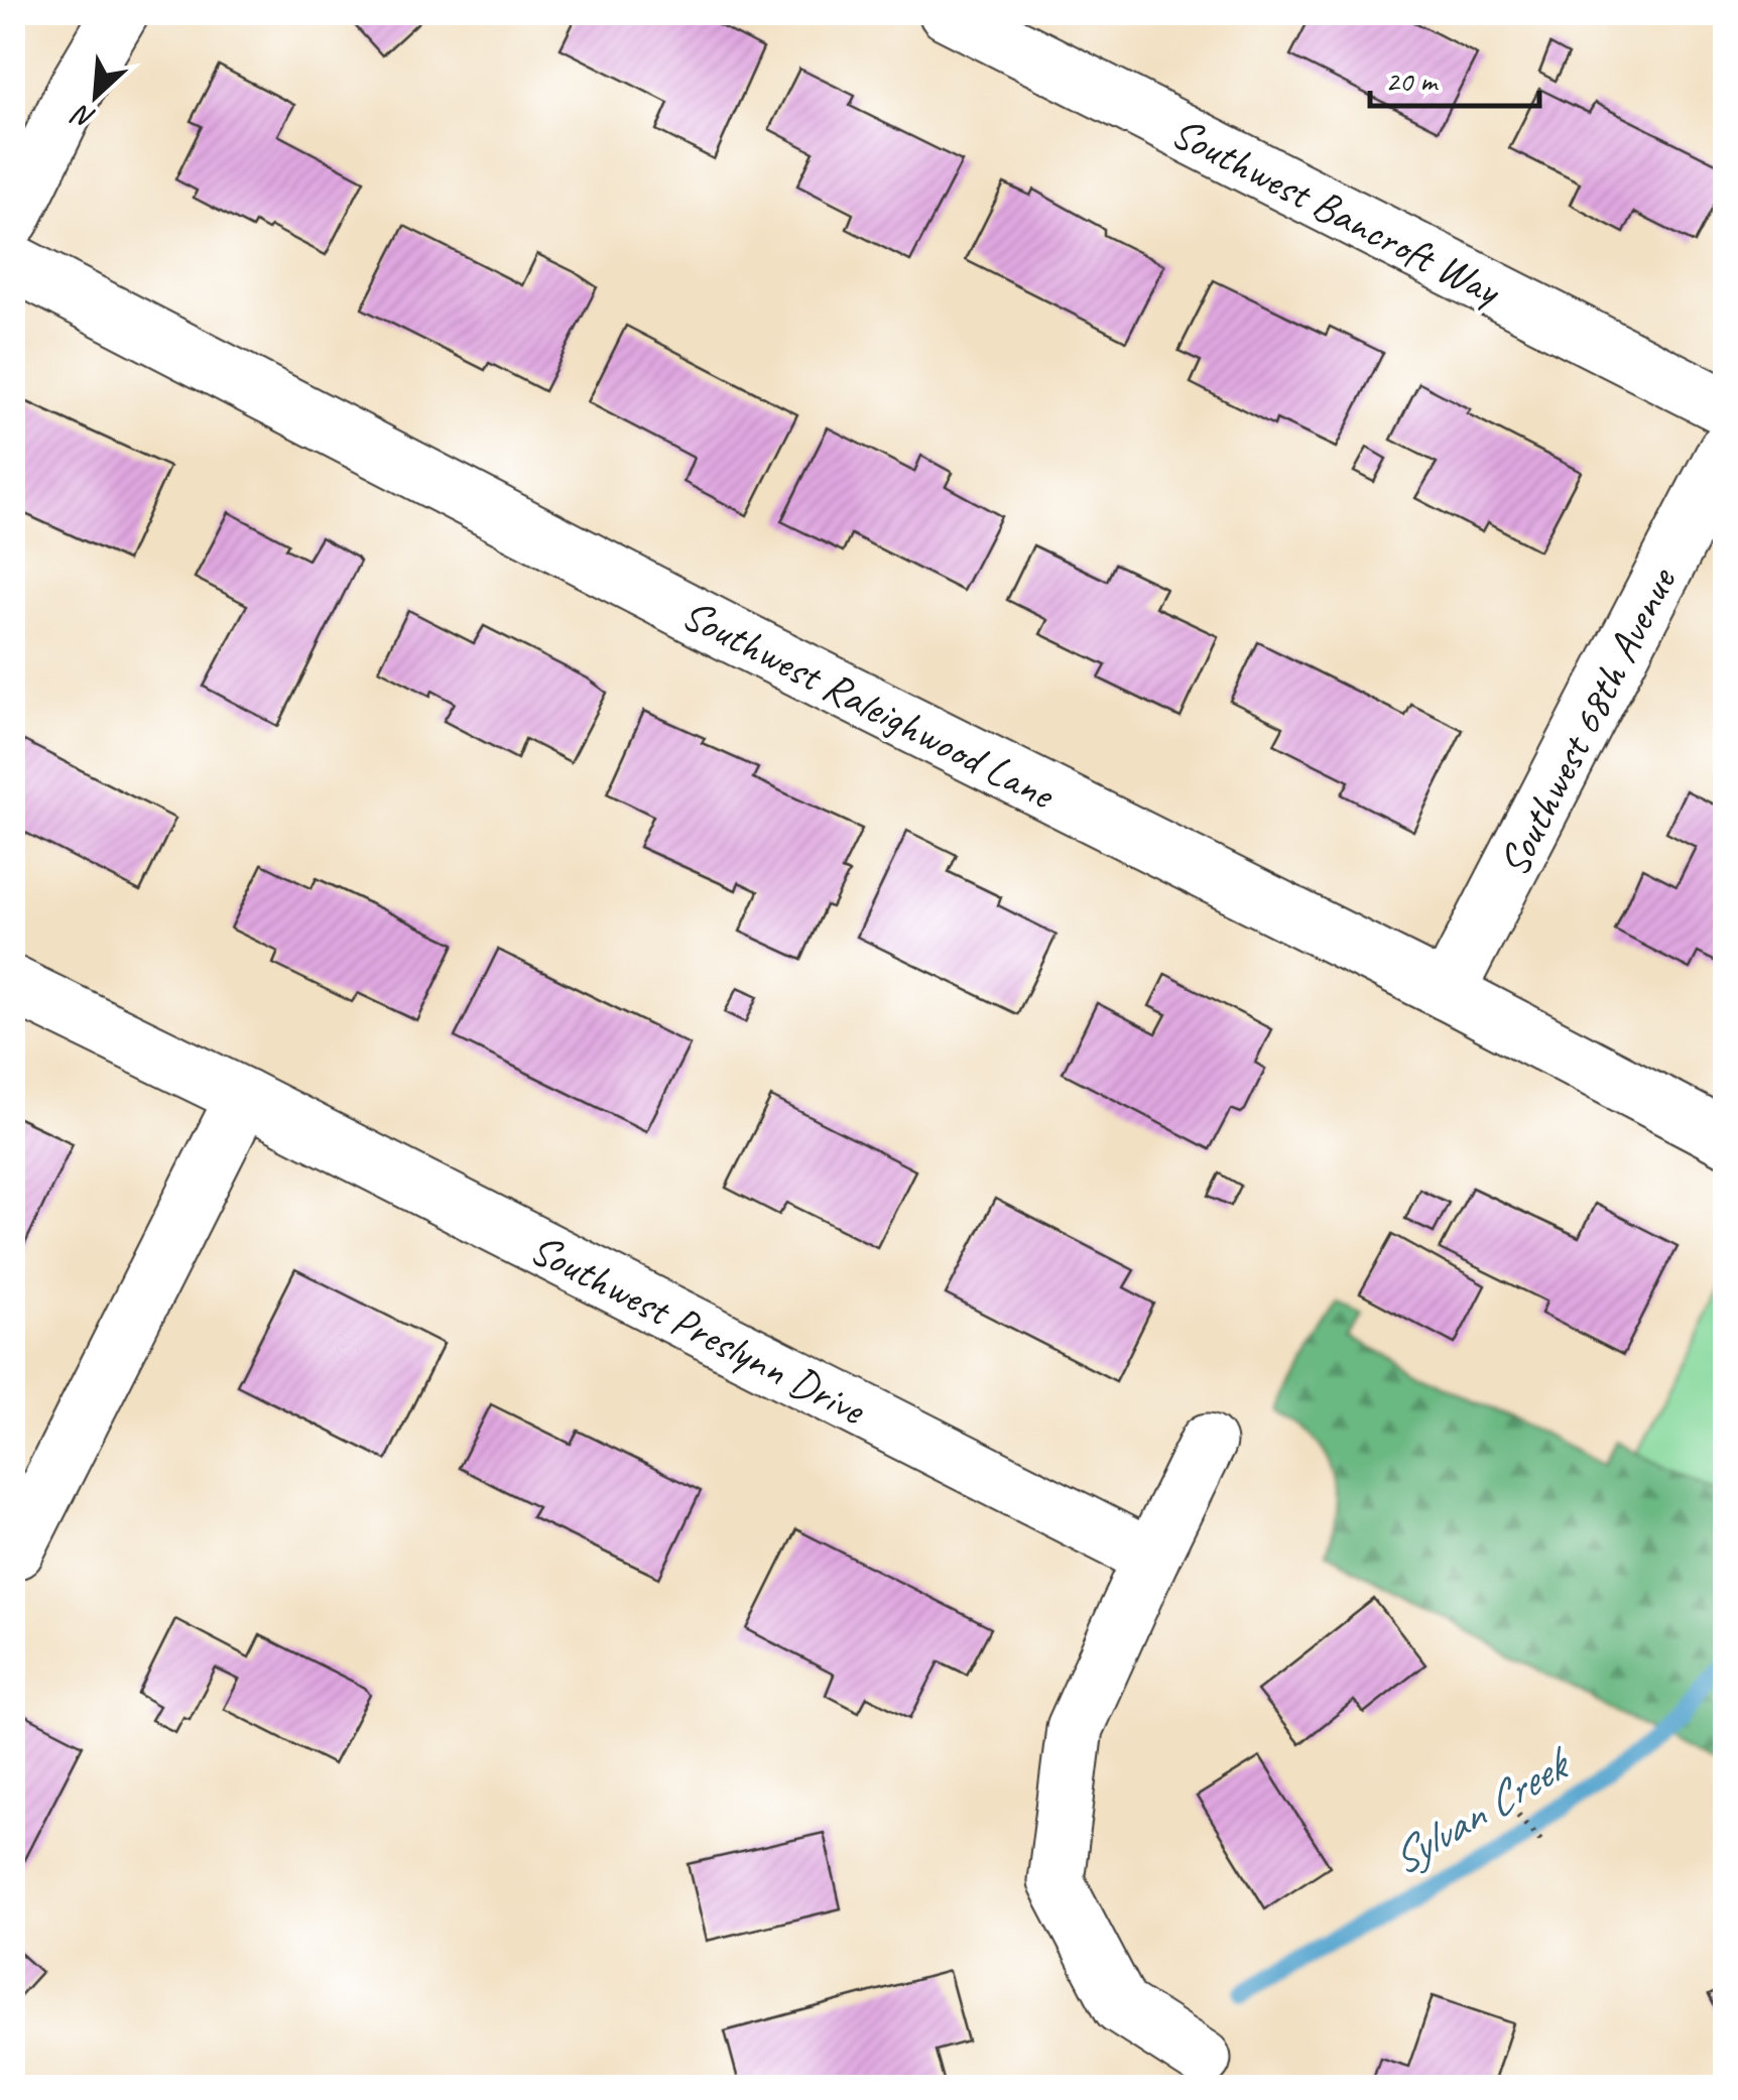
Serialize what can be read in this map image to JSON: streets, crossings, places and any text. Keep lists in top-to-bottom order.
{
  "streets": {
    "street": [
      "Southwest Bancroft Way",
      "Southwest Raleighwood Lane",
      "Southwest 68th Avenue",
      "Southwest Preslynn Drive"
    ]
  },
  "crossings": [
    ["Southwest Raleighwood Lane", "Southwest 68th Avenue"]
  ],
  "water": ["Sylvan Creek"],
  "scale_bar": "20 m",
  "north": "bottom left"
}
